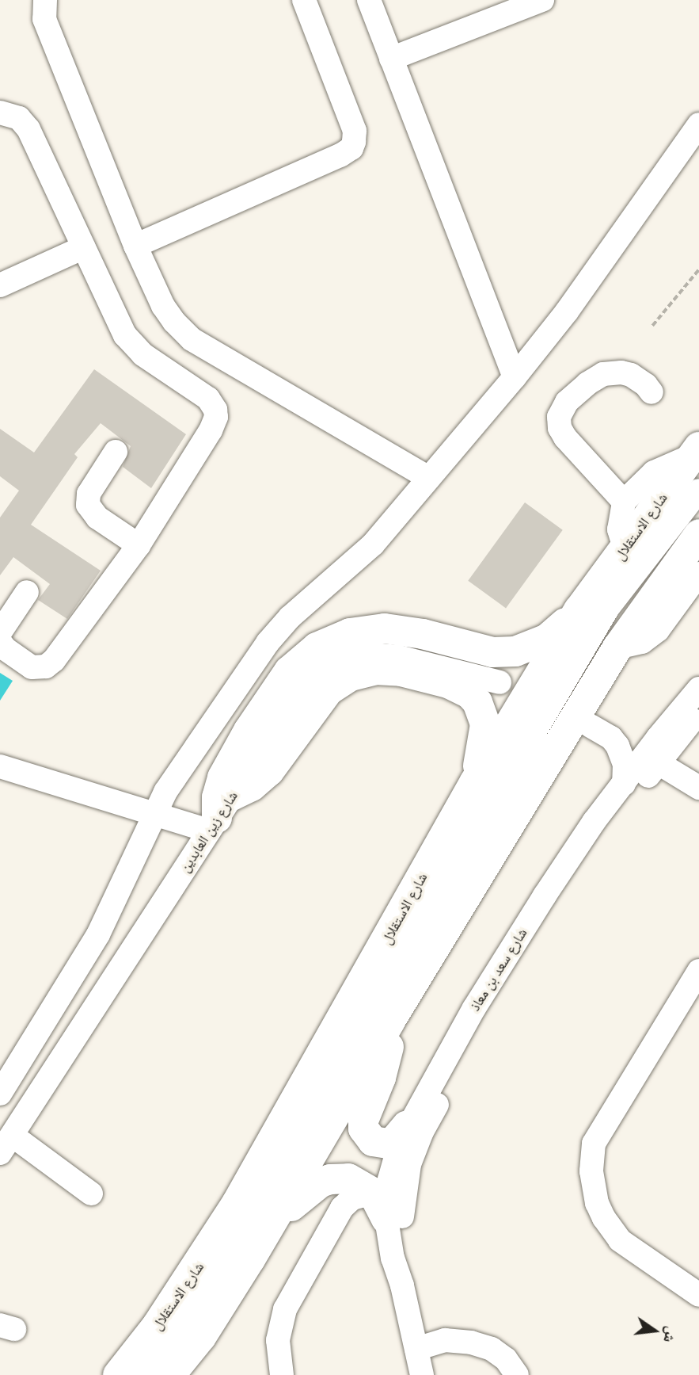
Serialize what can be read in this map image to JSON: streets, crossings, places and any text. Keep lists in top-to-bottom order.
{
  "streets": {
    "highway": ["شارع الاستقلال"],
    "street": ["شارع زين العابدين", "شارع سعد بن معاذ"]
  },
  "north": "right"
}
